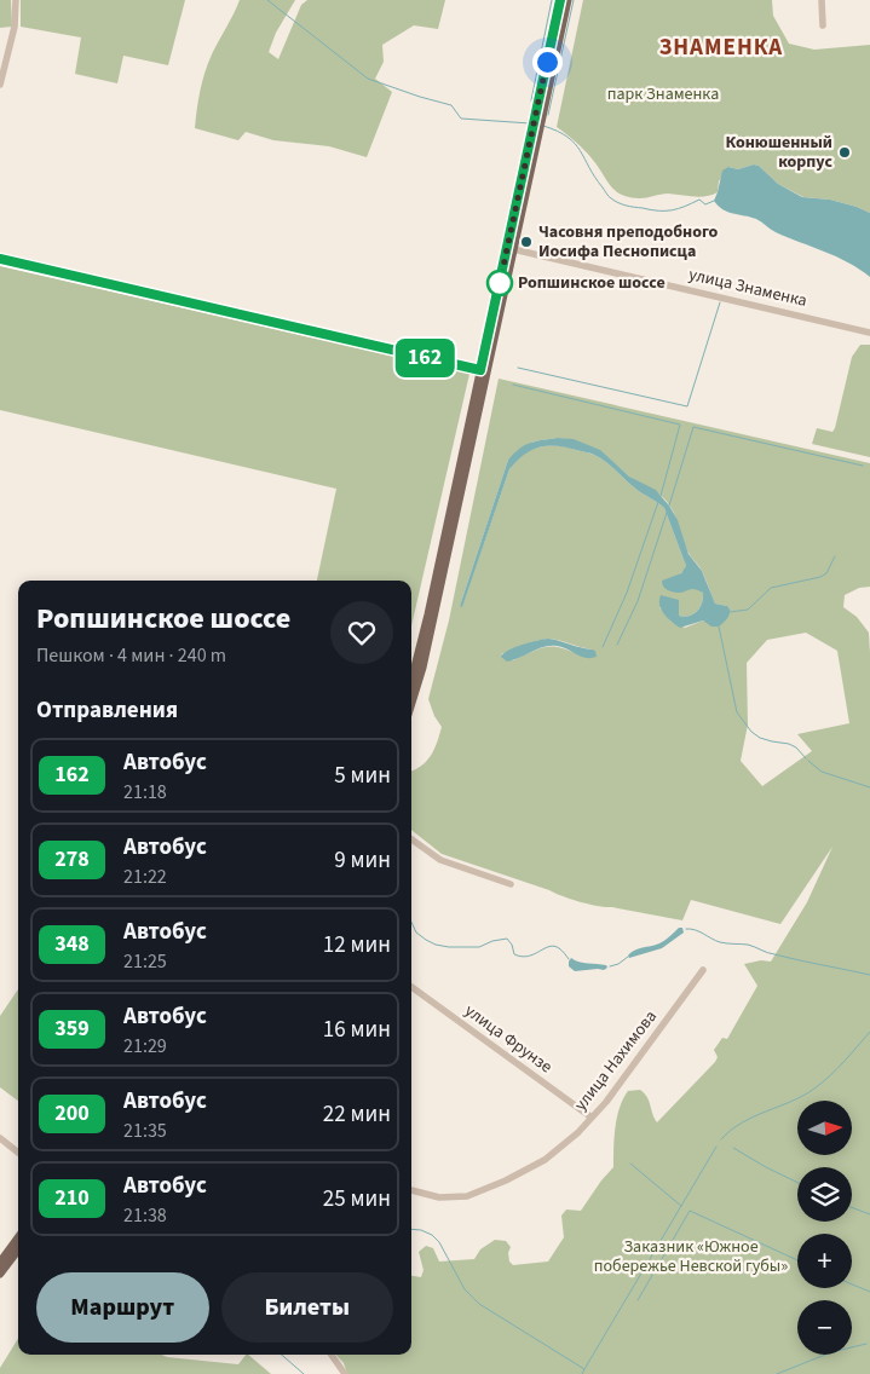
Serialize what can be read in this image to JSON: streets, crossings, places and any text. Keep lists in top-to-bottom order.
{
  "streets": {
    "street": ["улица Знаменка", "улица Фрунзе", "улица Нахимова"]
  },
  "crossings": [
    ["улица Фрунзе", "улица Нахимова"]
  ],
  "districts": ["ЗНАМЕНКА"],
  "parks": ["парк Знаменка", "Заказник «Южное побережье Невской губы»"],
  "places": ["Конюшенный корпус", "Часовня преподобного Иосифа Песнописца", "Ропшинское шоссе"],
  "lines": ["bus line 162"],
  "north": "right",
  "page": {
    "on_map": "162",
    "heading": [
      ["Ропшинское шоссе", "Пешком · 4 мин · 240 m"],
      "Отправления"
    ],
    "list": [
      {
        "mark": "162",
        "name": "Автобус",
        "note": "21:18",
        "value": "5 мин"
      },
      {
        "mark": "278",
        "name": "Автобус",
        "note": "21:22",
        "value": "9 мин"
      },
      {
        "mark": "348",
        "name": "Автобус",
        "note": "21:25",
        "value": "12 мин"
      },
      {
        "mark": "359",
        "name": "Автобус",
        "note": "21:29",
        "value": "16 мин"
      },
      {
        "mark": "200",
        "name": "Автобус",
        "note": "21:35",
        "value": "22 мин"
      },
      {
        "mark": "210",
        "name": "Автобус",
        "note": "21:38",
        "value": "25 мин"
      }
    ],
    "map_buttons": ["+", "−"],
    "buttons": ["Маршрут", "Билеты"]
  }
}
